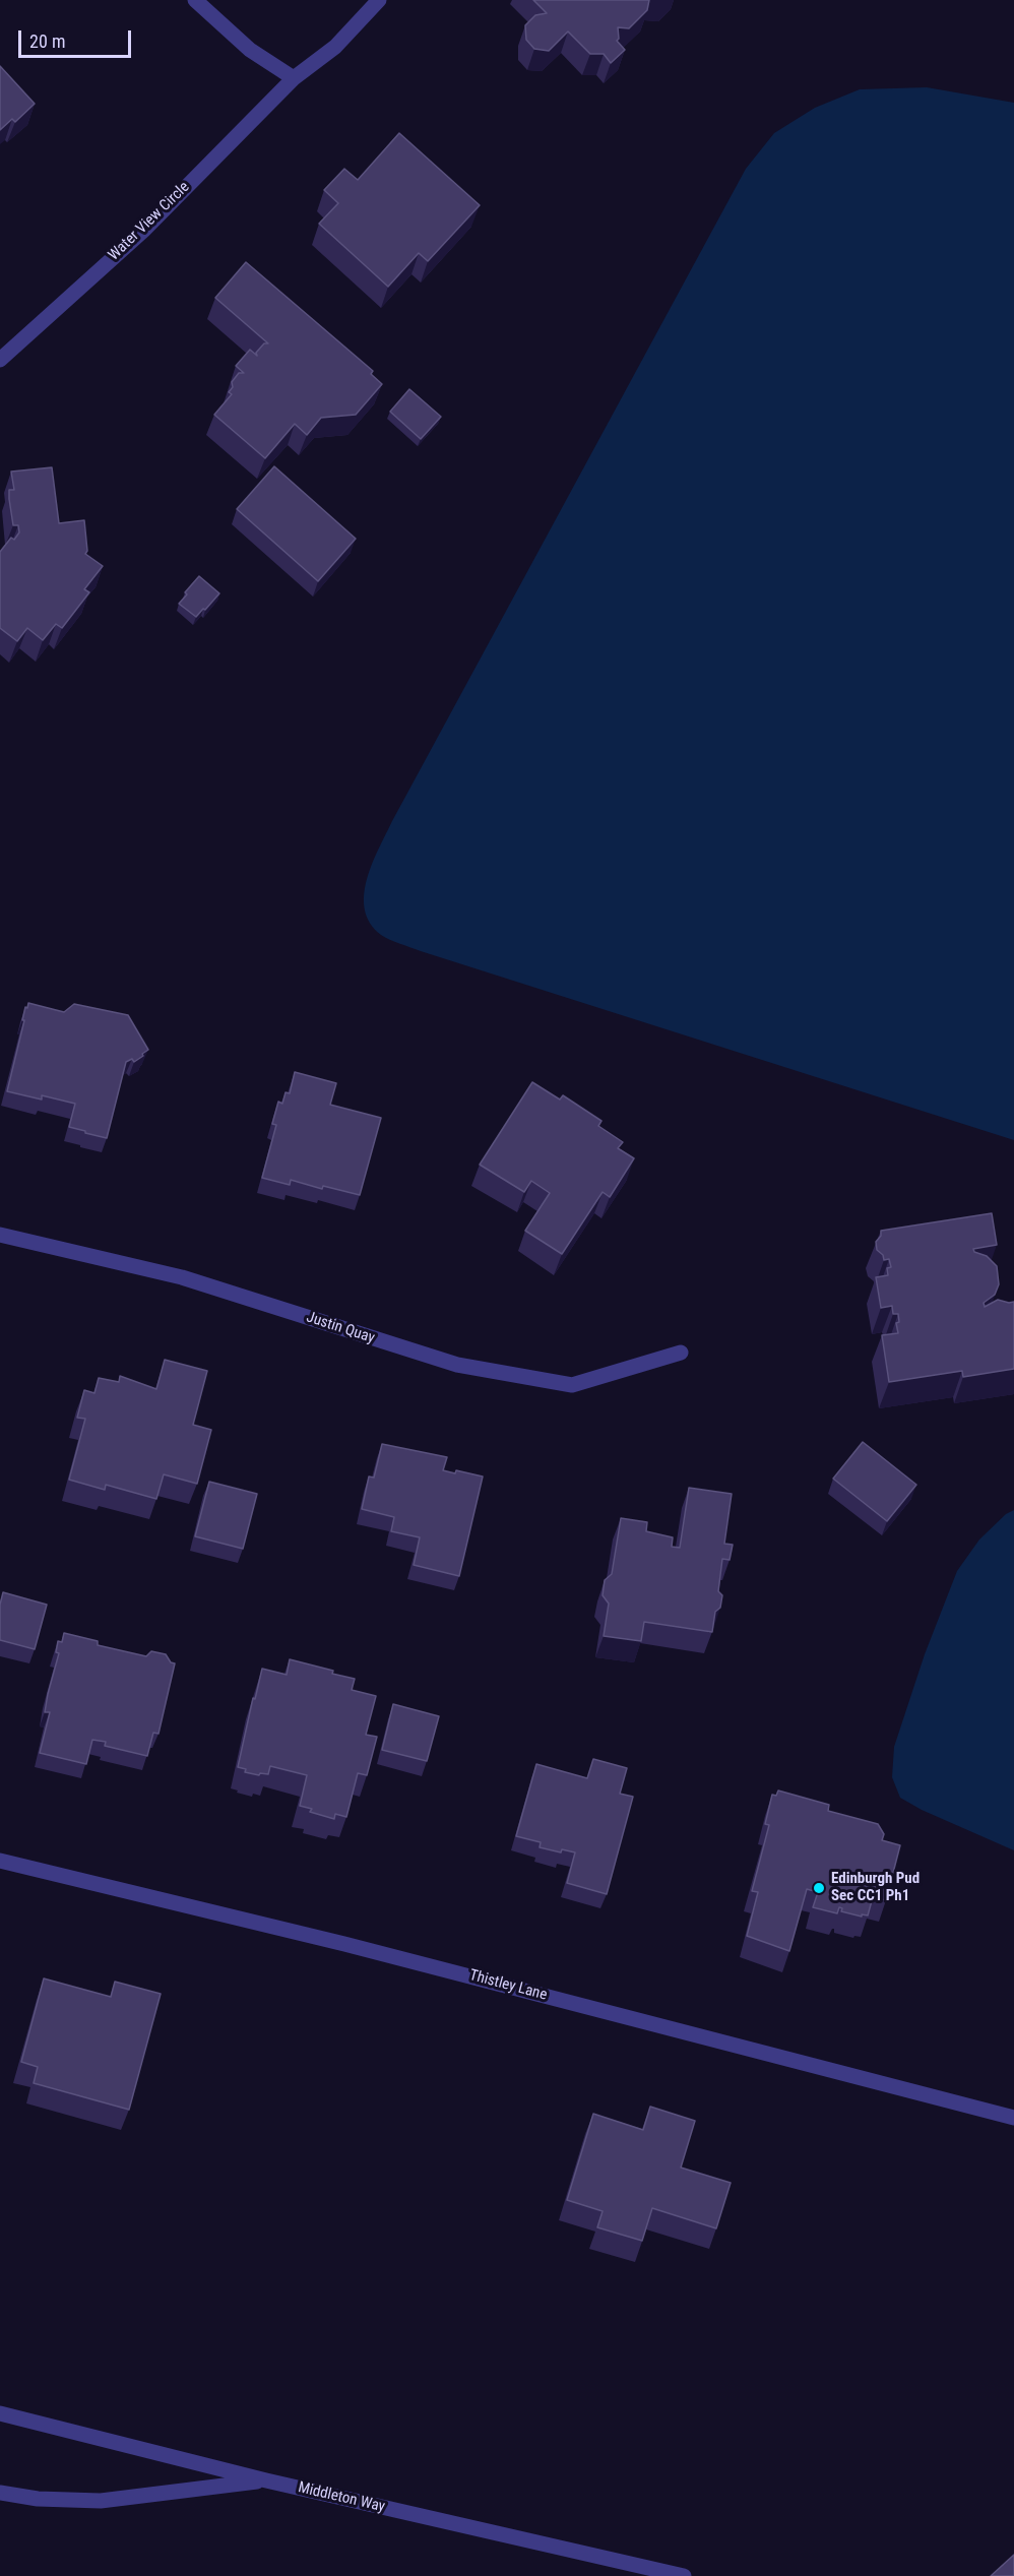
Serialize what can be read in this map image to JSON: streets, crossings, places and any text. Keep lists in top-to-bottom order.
{
  "streets": {
    "street": [
      "Water View Circle",
      "Justin Quay",
      "Thistley Lane",
      "Middleton Way"
    ]
  },
  "places": ["Edinburgh Pud Sec CC1 Ph1"],
  "scale_bar": "20 m"
}
